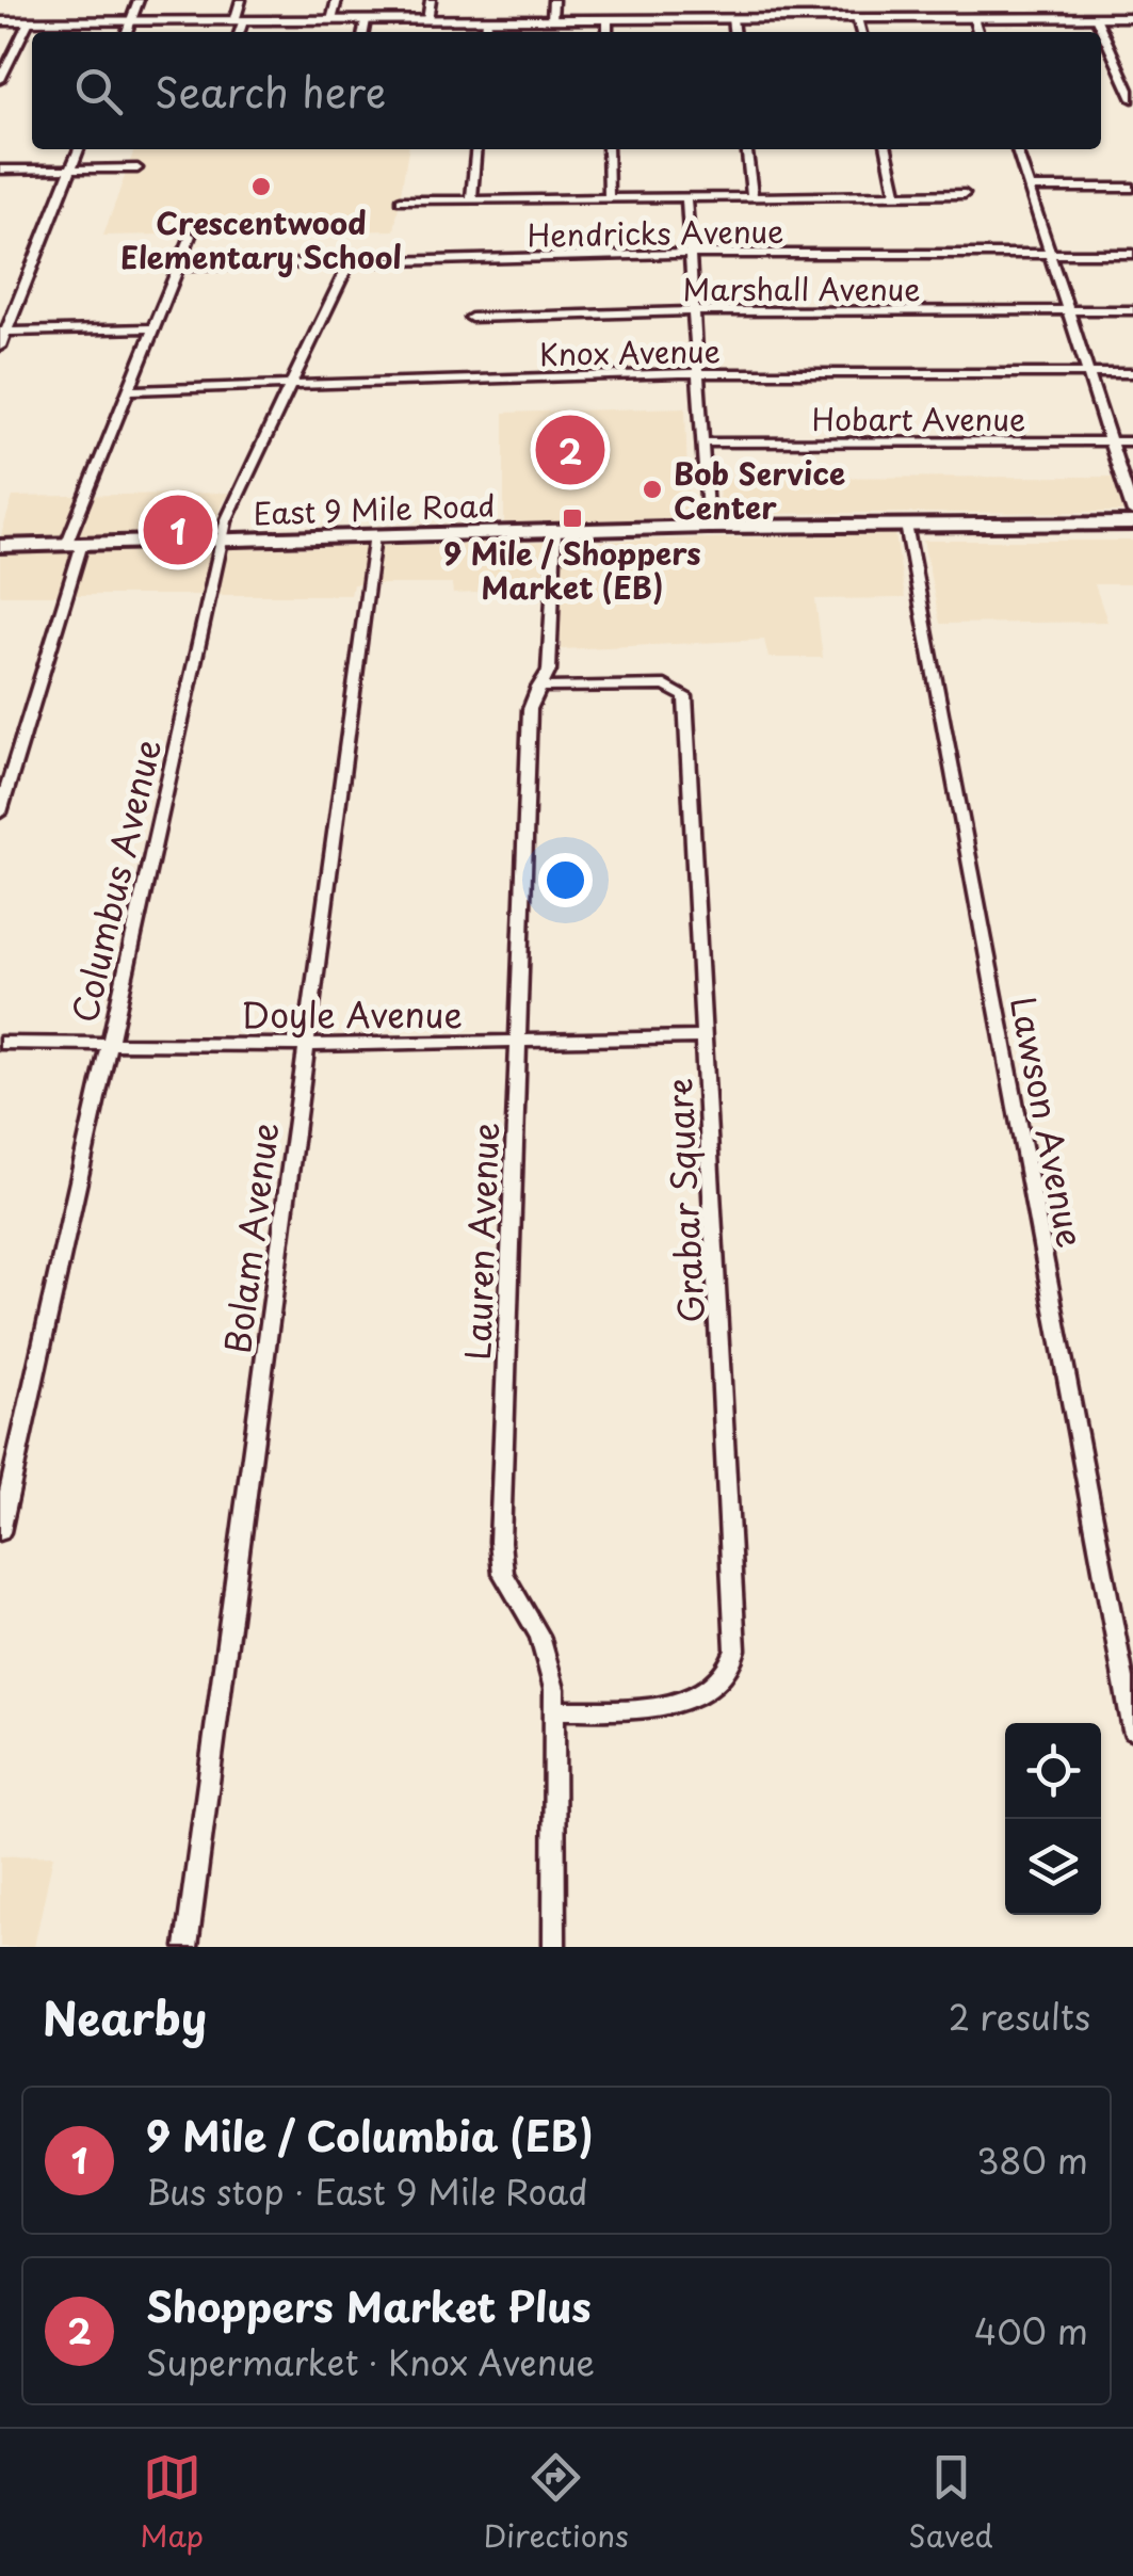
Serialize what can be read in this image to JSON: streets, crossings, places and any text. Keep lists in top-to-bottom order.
{
  "streets": {
    "main road": ["East 9 Mile Road"],
    "street": [
      "Hendricks Avenue",
      "Marshall Avenue",
      "Knox Avenue",
      "Hobart Avenue",
      "Columbus Avenue",
      "Doyle Avenue",
      "Lawson Avenue",
      "Grabar Square",
      "Bolam Avenue",
      "Lauren Avenue"
    ]
  },
  "crossings": [
    ["Hendricks Avenue", "Columbus Avenue"],
    ["Knox Avenue", "Columbus Avenue"],
    ["East 9 Mile Road", "Columbus Avenue"],
    ["East 9 Mile Road", "Lawson Avenue"],
    ["East 9 Mile Road", "Bolam Avenue"],
    ["East 9 Mile Road", "Lauren Avenue"],
    ["Columbus Avenue", "Doyle Avenue"],
    ["Doyle Avenue", "Grabar Square"],
    ["Doyle Avenue", "Bolam Avenue"],
    ["Doyle Avenue", "Lauren Avenue"],
    ["Grabar Square", "Lauren Avenue"]
  ],
  "places": {
    "other": ["Crescentwood Elementary School", "Bob Service Center"],
    "transit": ["9 Mile / Shoppers Market (EB)"]
  },
  "page": {
    "search": "Search here",
    "pins": ["2", "1"],
    "heading": ["Nearby", "2 results"],
    "list": [
      {
        "mark": "1",
        "name": "9 Mile / Columbia (EB)",
        "note": "Bus stop · East 9 Mile Road",
        "value": "380 m"
      },
      {
        "mark": "2",
        "name": "Shoppers Market Plus",
        "note": "Supermarket · Knox Avenue",
        "value": "400 m"
      }
    ],
    "nav": ["Map", "Directions", "Saved"]
  }
}
